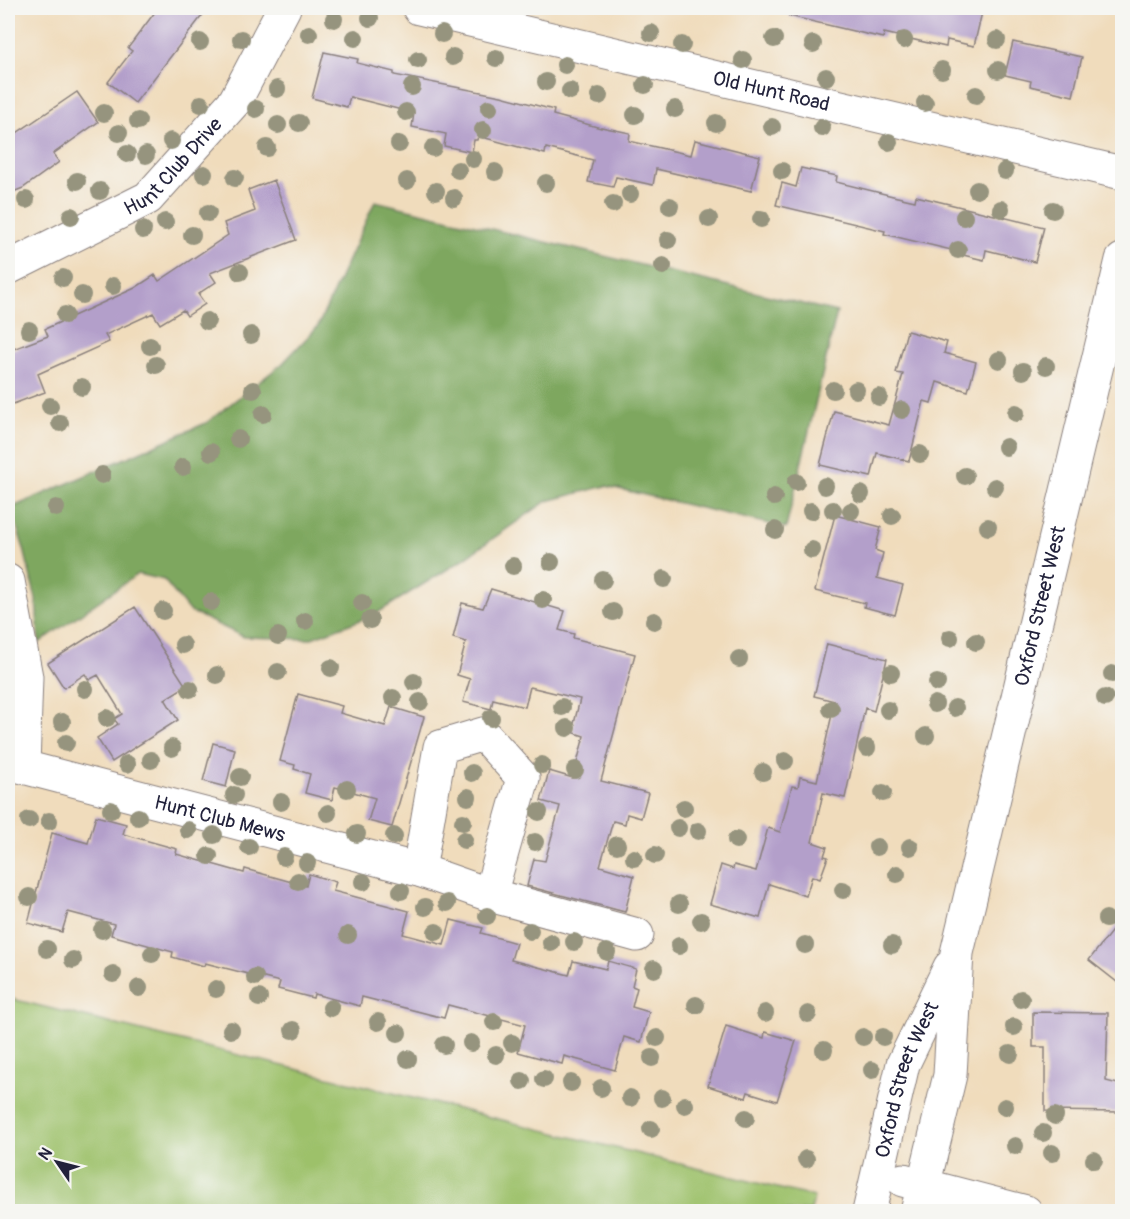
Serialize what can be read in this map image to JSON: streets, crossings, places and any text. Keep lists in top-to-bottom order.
{
  "streets": {
    "street": [
      "Old Hunt Road",
      "Hunt Club Drive",
      "Oxford Street West",
      "Hunt Club Mews"
    ]
  },
  "north": "top left"
}
